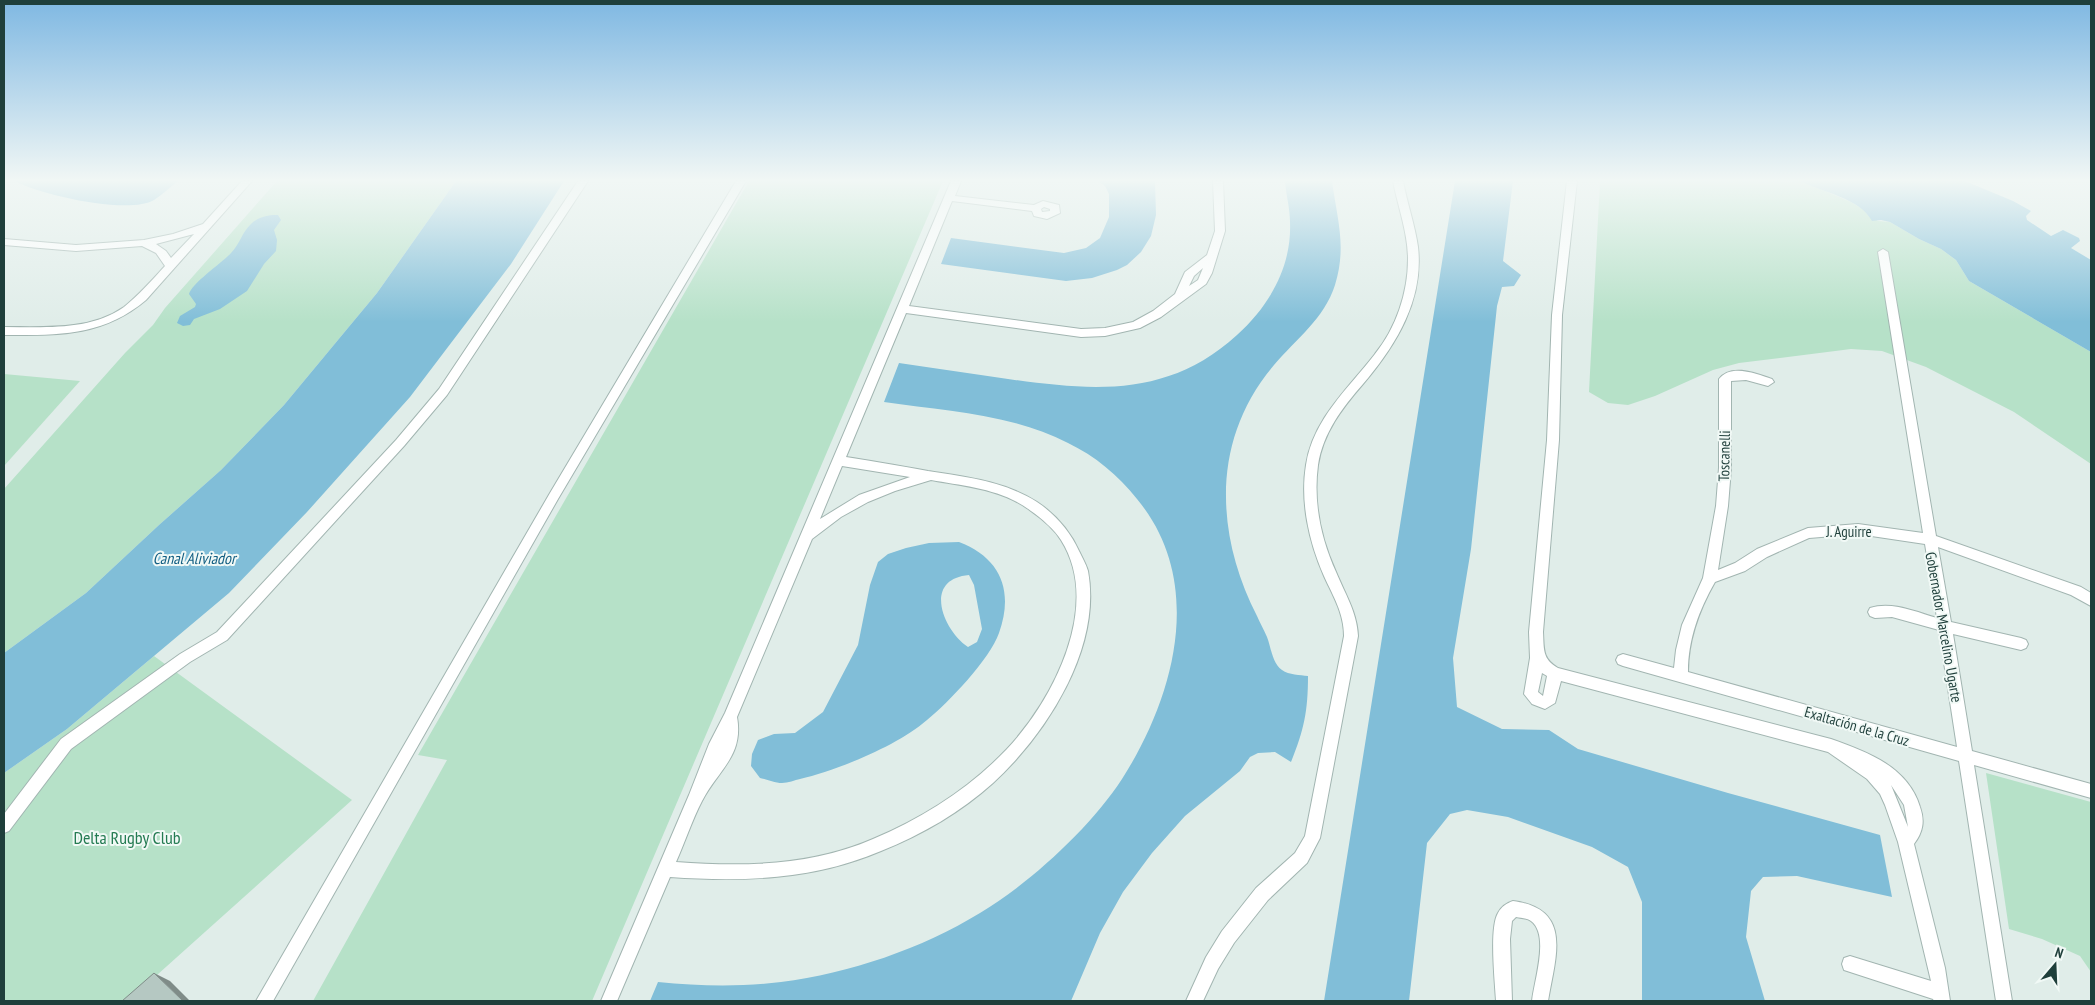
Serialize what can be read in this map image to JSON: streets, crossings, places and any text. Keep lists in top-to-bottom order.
{
  "streets": {
    "street": [
      "Toscanelli",
      "J. Aguirre",
      "Gobernador Marcelino Ugarte",
      "Exaltación de la Cruz"
    ]
  },
  "crossings": [
    ["Toscanelli", "J. Aguirre"],
    ["J. Aguirre", "Gobernador Marcelino Ugarte"],
    ["Gobernador Marcelino Ugarte", "Exaltación de la Cruz"]
  ],
  "water": ["Canal Aliviador"],
  "parks": ["Delta Rugby Club"],
  "north": "top"
}
